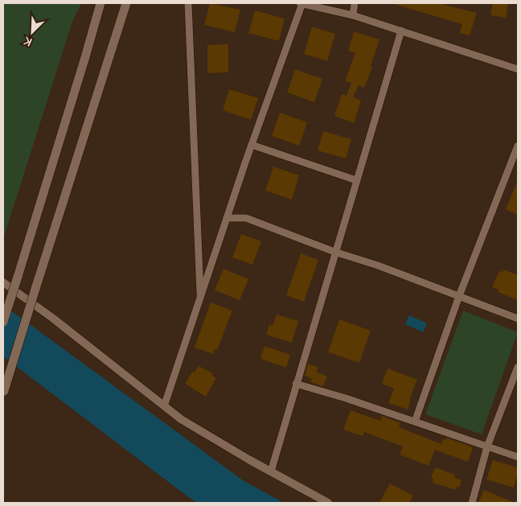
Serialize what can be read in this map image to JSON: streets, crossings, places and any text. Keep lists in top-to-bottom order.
{
  "north": "bottom left"
}
